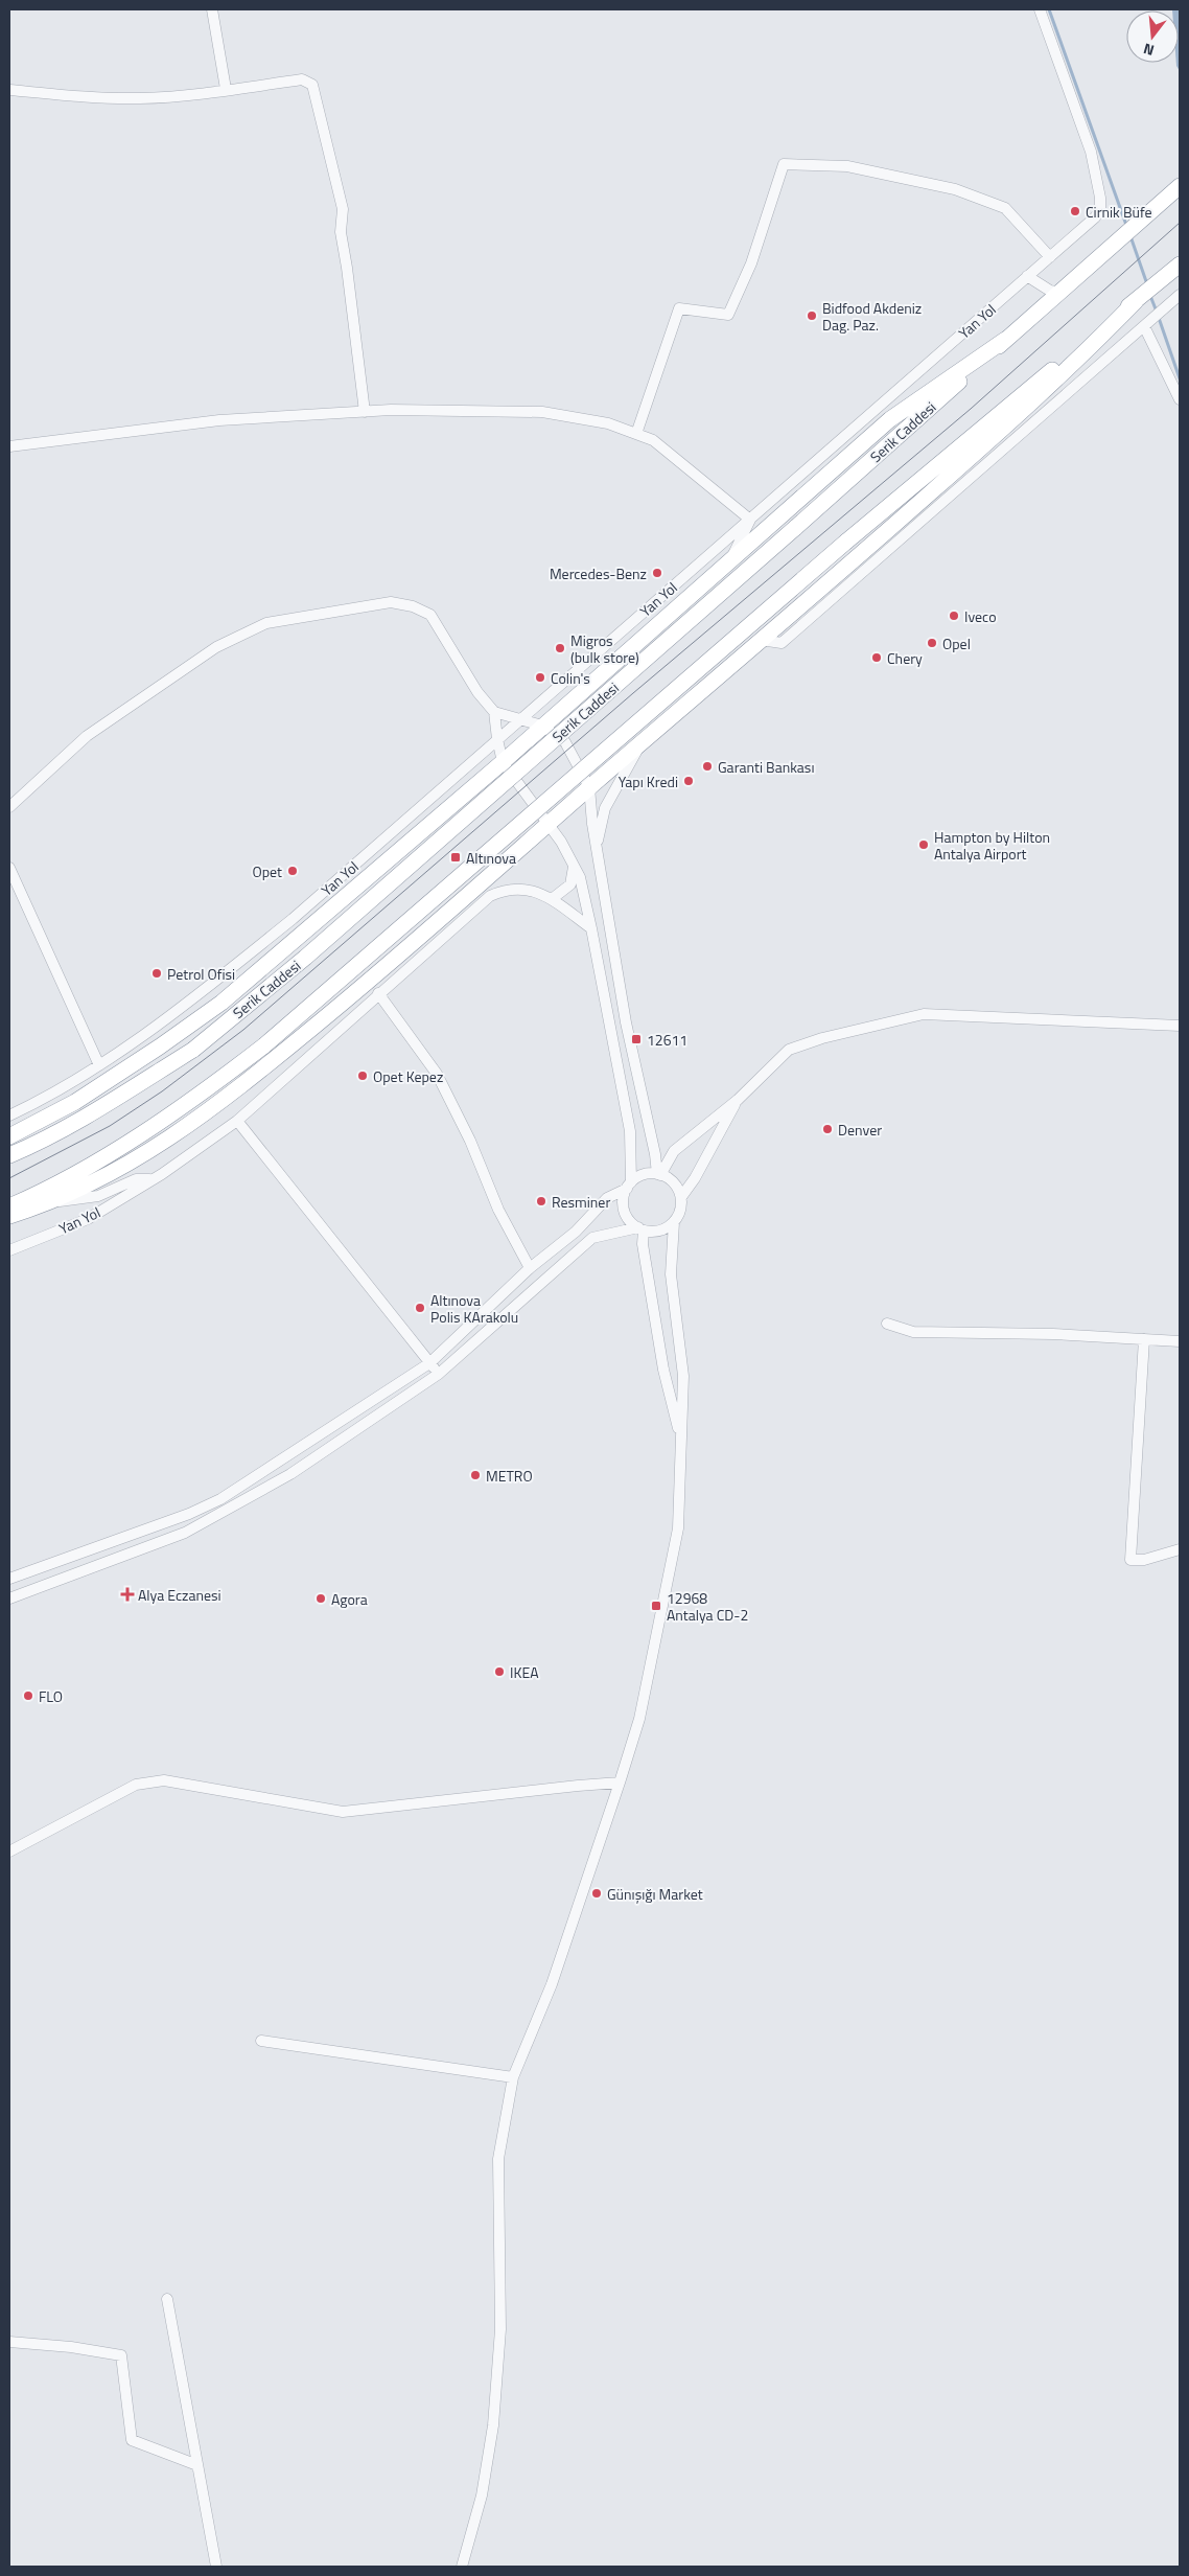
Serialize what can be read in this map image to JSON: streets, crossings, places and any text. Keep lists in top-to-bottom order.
{
  "streets": {
    "highway": ["Serik Caddesi"],
    "street": ["Yan Yol"]
  },
  "places": {
    "other": [
      "Cirnik Büfe",
      "Bidfood Akdeniz Dag. Paz.",
      "Mercedes-Benz",
      "Iveco",
      "Opel",
      "Migros (bulk store)",
      "Chery",
      "Colin's",
      "Garanti Bankası",
      "Yapı Kredi",
      "Hampton by Hilton Antalya Airport",
      "Opet",
      "Petrol Ofisi",
      "Opet Kepez",
      "Denver",
      "Resminer",
      "Altınova Polis KArakolu",
      "METRO",
      "Agora",
      "IKEA",
      "FLO",
      "Günışığı Market"
    ],
    "transit": ["Altınova", "12611", "12968 Antalya CD-2"],
    "health": ["Alya Eczanesi"]
  },
  "north": "bottom"
}
